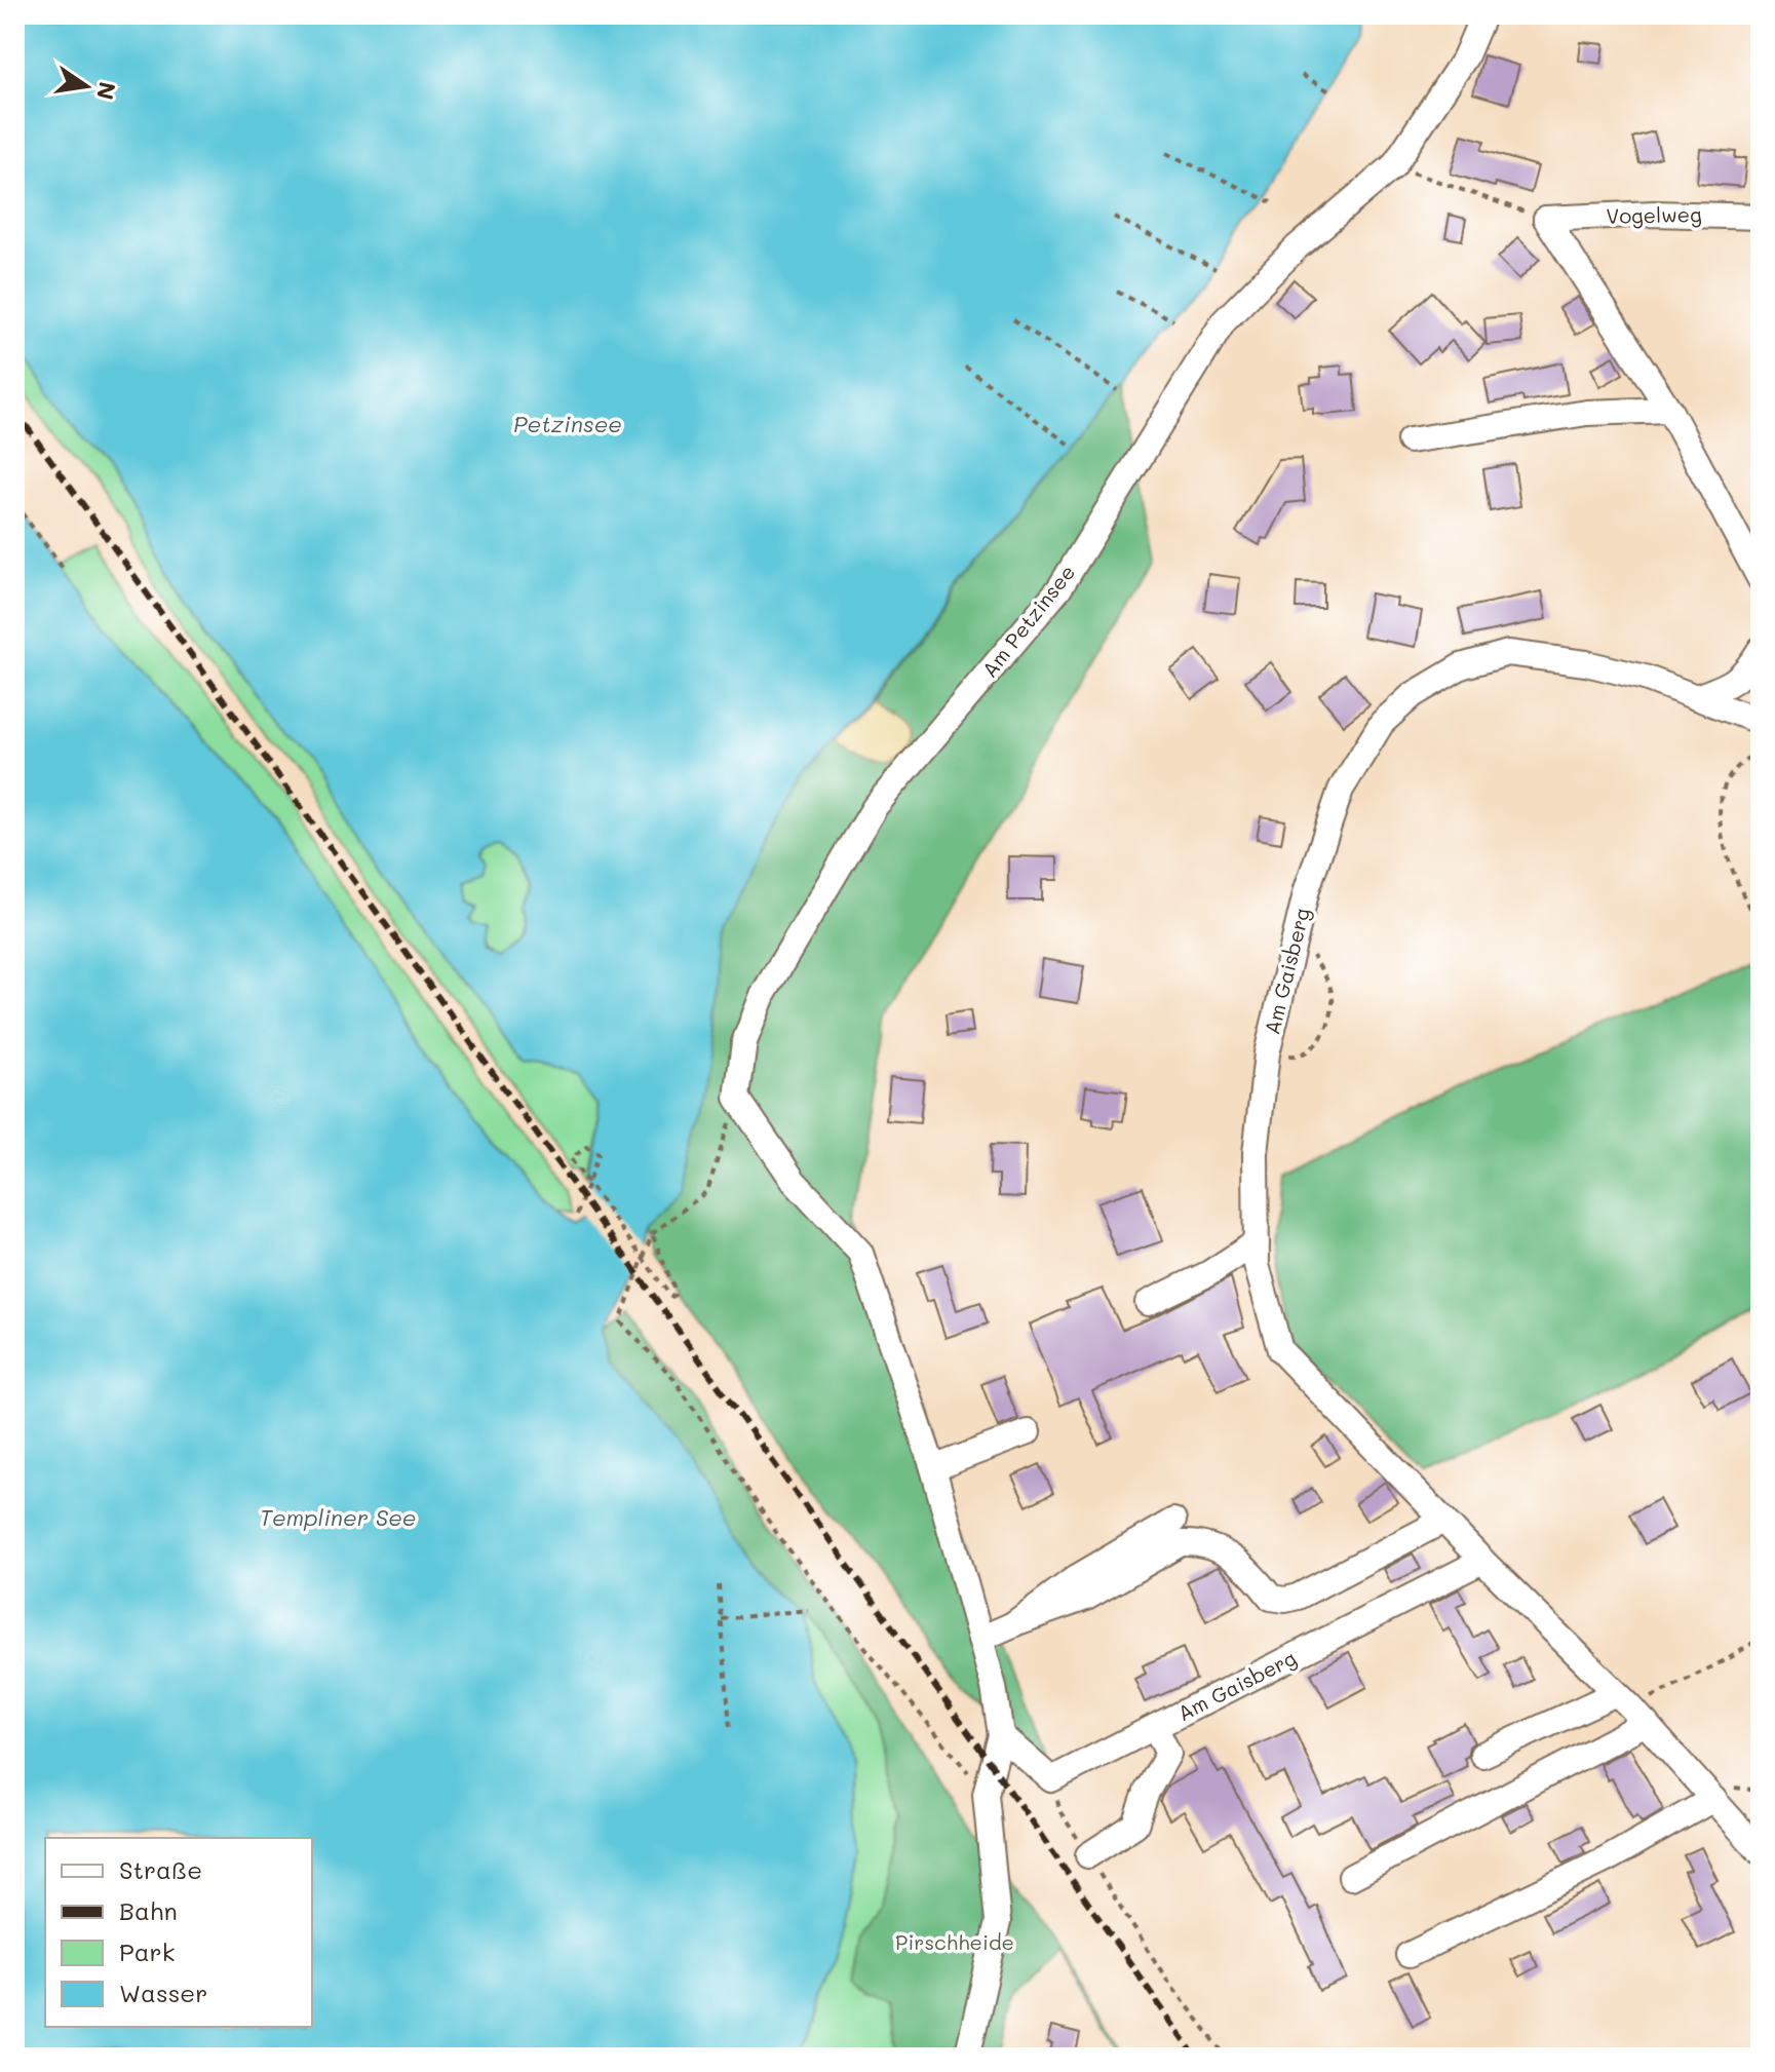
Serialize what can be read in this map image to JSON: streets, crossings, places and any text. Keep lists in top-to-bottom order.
{
  "streets": {
    "street": ["Vogelweg", "Am Petzinsee", "Am Gaisberg"]
  },
  "water": ["Petzinsee", "Templiner See"],
  "parks": ["Pirschheide"],
  "legend": [
    "Straße",
    "Bahn",
    "Park",
    "Wasser"
  ],
  "north": "right"
}
